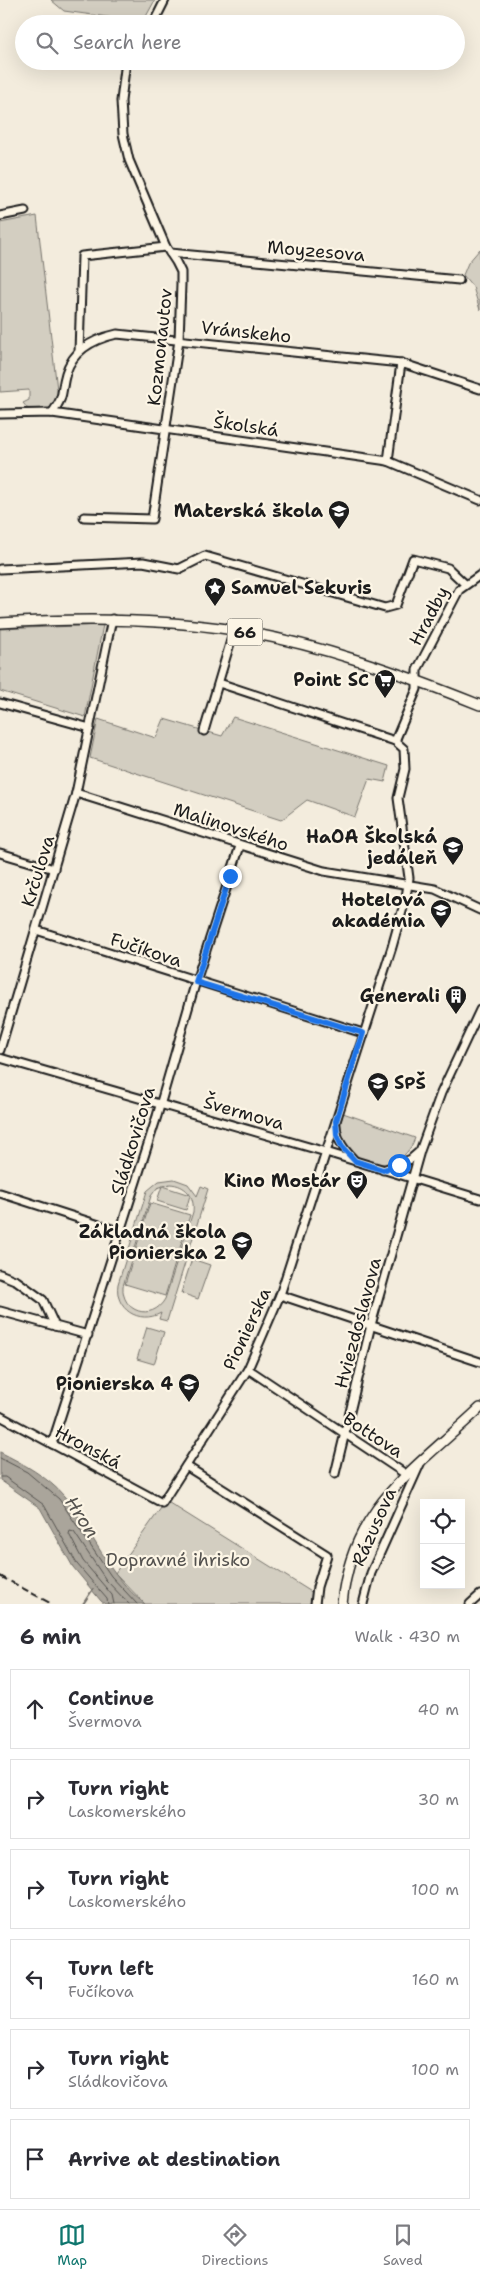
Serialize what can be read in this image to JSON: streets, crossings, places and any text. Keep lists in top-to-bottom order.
{
  "streets": {
    "main road": ["66", "Rázusova"],
    "street": [
      "Moyzesova",
      "Vránskeho",
      "Kozmonautov",
      "Školská",
      "Hradby",
      "Malinovského",
      "Krčulova",
      "Fučíkova",
      "Švermova",
      "Sládkovičova",
      "Hviezdoslavova",
      "Pionierska",
      "Bottova",
      "Hronská"
    ]
  },
  "crossings": [
    ["Moyzesova", "Vránskeho"],
    ["Moyzesova", "Kozmonautov"],
    ["Vránskeho", "Kozmonautov"],
    ["Vránskeho", "Školská"],
    ["Kozmonautov", "Školská"],
    ["Hradby", "66"],
    ["66", "Krčulova"],
    ["Malinovského", "Krčulova"],
    ["Malinovského", "Sládkovičova"],
    ["Malinovského", "Pionierska"],
    ["Krčulova", "Fučíkova"],
    ["Fučíkova", "Sládkovičova"],
    ["Fučíkova", "Pionierska"],
    ["Švermova", "Sládkovičova"],
    ["Švermova", "Hviezdoslavova"],
    ["Švermova", "Pionierska"],
    ["Sládkovičova", "Hronská"],
    ["Hviezdoslavova", "Bottova"],
    ["Pionierska", "Bottova"],
    ["Pionierska", "Hronská"],
    ["Bottova", "Rázusova"]
  ],
  "water": ["Hron"],
  "parks": ["Dopravné ihrisko"],
  "places": {
    "school or university": [
      "Materská škola",
      "HaOA Školská jedáleň",
      "Hotelová akadémia",
      "SPŠ",
      "Základná škola Pionierska 2",
      "Pionierska 4"
    ],
    "place": ["Samuel Sekuris"],
    "supermarket": ["Point SC"],
    "building": ["Generali"],
    "theatre": ["Kino Mostár"]
  },
  "page": {
    "search": "Search here",
    "heading": ["6 min", "Walk · 430 m"],
    "list": [
      ["Continue", "Švermova", "40 m"],
      ["Turn right", "Laskomerského", "30 m"],
      ["Turn right", "Laskomerského", "100 m"],
      ["Turn left", "Fučíkova", "160 m"],
      ["Turn right", "Sládkovičova", "100 m"],
      "Arrive at destination"
    ],
    "nav": ["Map", "Directions", "Saved"]
  }
}
